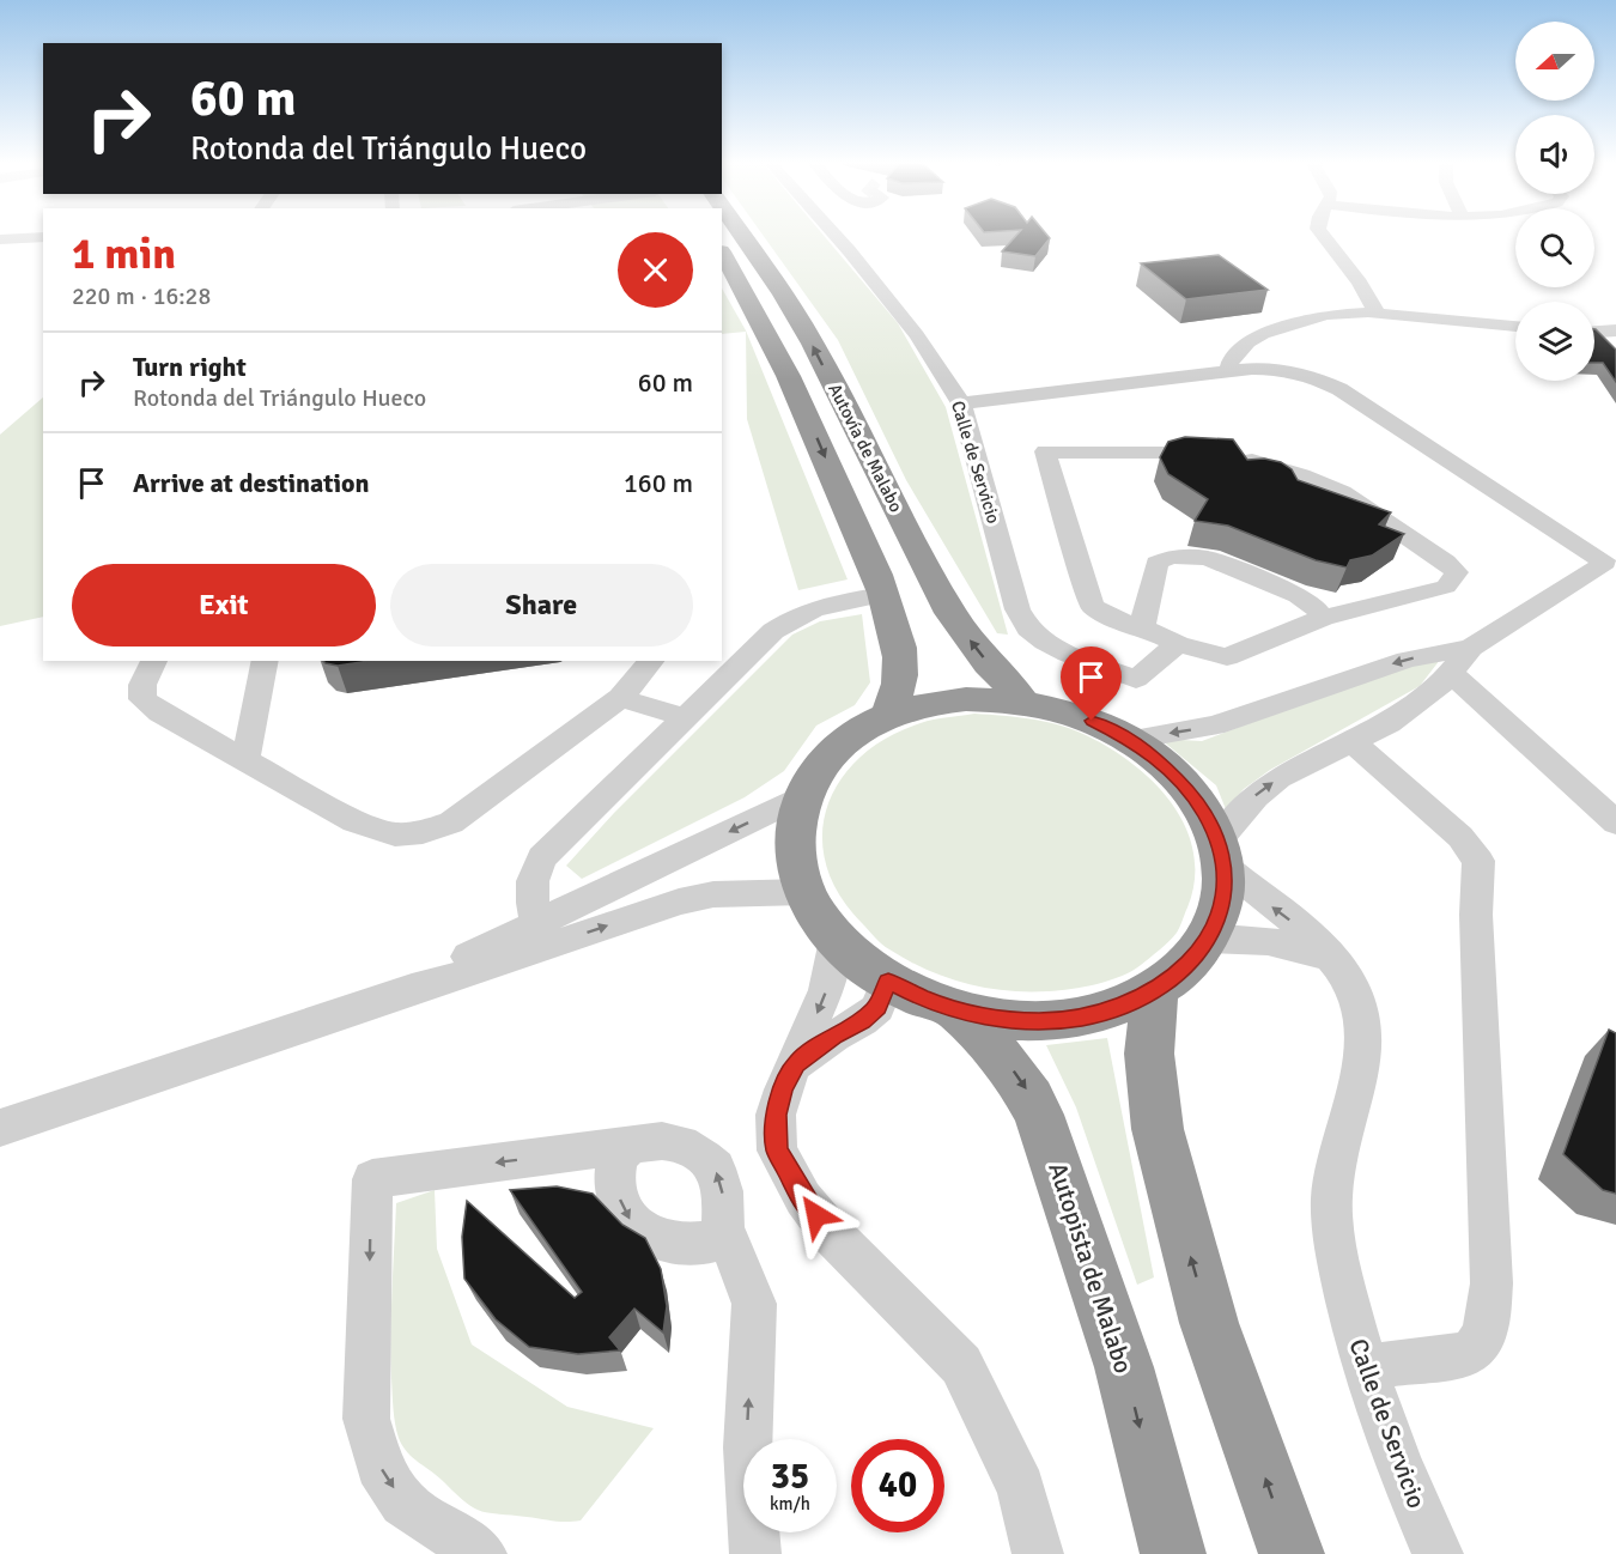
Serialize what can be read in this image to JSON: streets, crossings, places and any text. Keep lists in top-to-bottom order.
{
  "streets": {
    "highway": ["Autovía de Malabo", "Autopista de Malabo"],
    "street": ["Calle de Servicio"]
  },
  "north": "left",
  "page": {
    "turn": ["60 m", "Rotonda del Triángulo Hueco"],
    "heading": ["1 min", "220 m · 16:28"],
    "list": [
      {
        "name": "Turn right",
        "note": "Rotonda del Triángulo Hueco",
        "value": "60 m"
      },
      {
        "name": "Arrive at destination",
        "value": "160 m"
      }
    ],
    "buttons": ["Exit", "Share"],
    "speed": "35 km/h",
    "limit": "40"
  }
}
